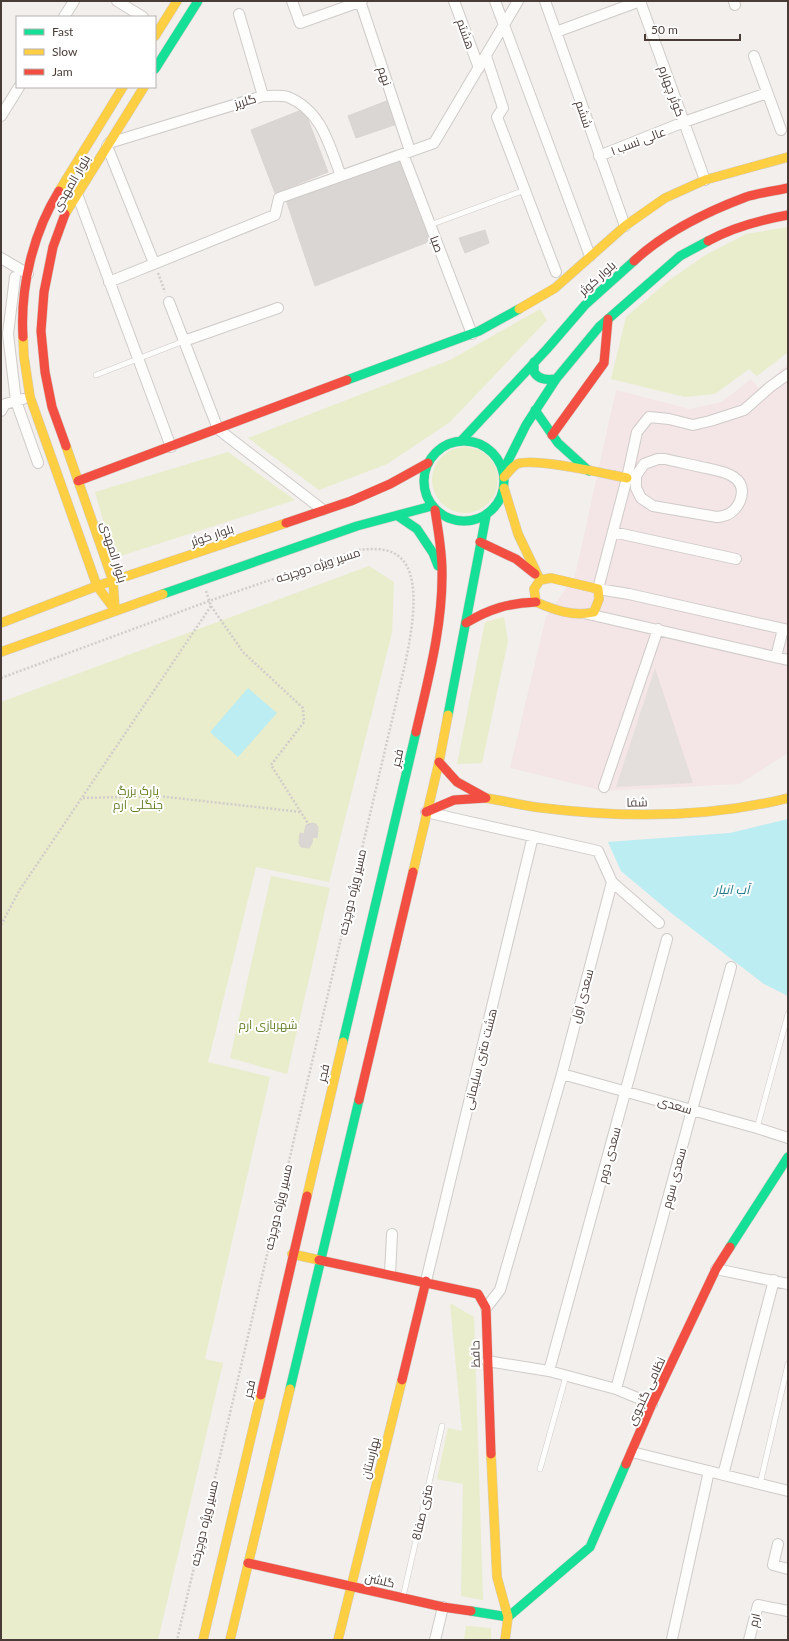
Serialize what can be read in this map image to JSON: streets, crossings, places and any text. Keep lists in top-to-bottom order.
{
  "streets": {
    "main road": [
      "بلوار المهدی",
      "بلوار کوثر",
      "فجر",
      "شفا",
      "حافظ",
      "نظامی گنجوی",
      "بهارستان",
      "گلشن"
    ],
    "street": [
      "هشتم",
      "نهم",
      "کوثر چهارم",
      "گلریز",
      "ششم",
      "عالی نسب ۱",
      "صبا",
      "سعدی اول",
      "هشت متری سلیمانی",
      "سعدی",
      "سعدی دوم",
      "سعدی سوم",
      "ارم"
    ],
    "lane": ["8متری صفا"],
    "path": ["مسیر ویژه دوچرخه"]
  },
  "crossings": [
    ["نهم", "صبا"],
    ["کوثر چهارم", "عالی نسب ۱"],
    ["گلریز", "بلوار المهدی"],
    ["ششم", "عالی نسب ۱"],
    ["بلوار المهدی", "بلوار کوثر"],
    ["بلوار کوثر", "فجر"],
    ["سعدی اول", "سعدی"],
    ["سعدی اول", "حافظ"],
    ["هشت متری سلیمانی", "بهارستان"],
    ["سعدی", "سعدی دوم"],
    ["سعدی", "سعدی سوم"],
    ["حافظ", "نظامی گنجوی"],
    ["حافظ", "گلشن"],
    ["نظامی گنجوی", "گلشن"],
    ["بهارستان", "گلشن"],
    ["8متری صفا", "گلشن"]
  ],
  "water": ["آب انبار"],
  "parks": ["پارک بزرگ جنگلی ارم", "شهربازی ارم"],
  "legend": ["Fast", "Slow", "Jam"],
  "scale_bar": "50 m"
}
